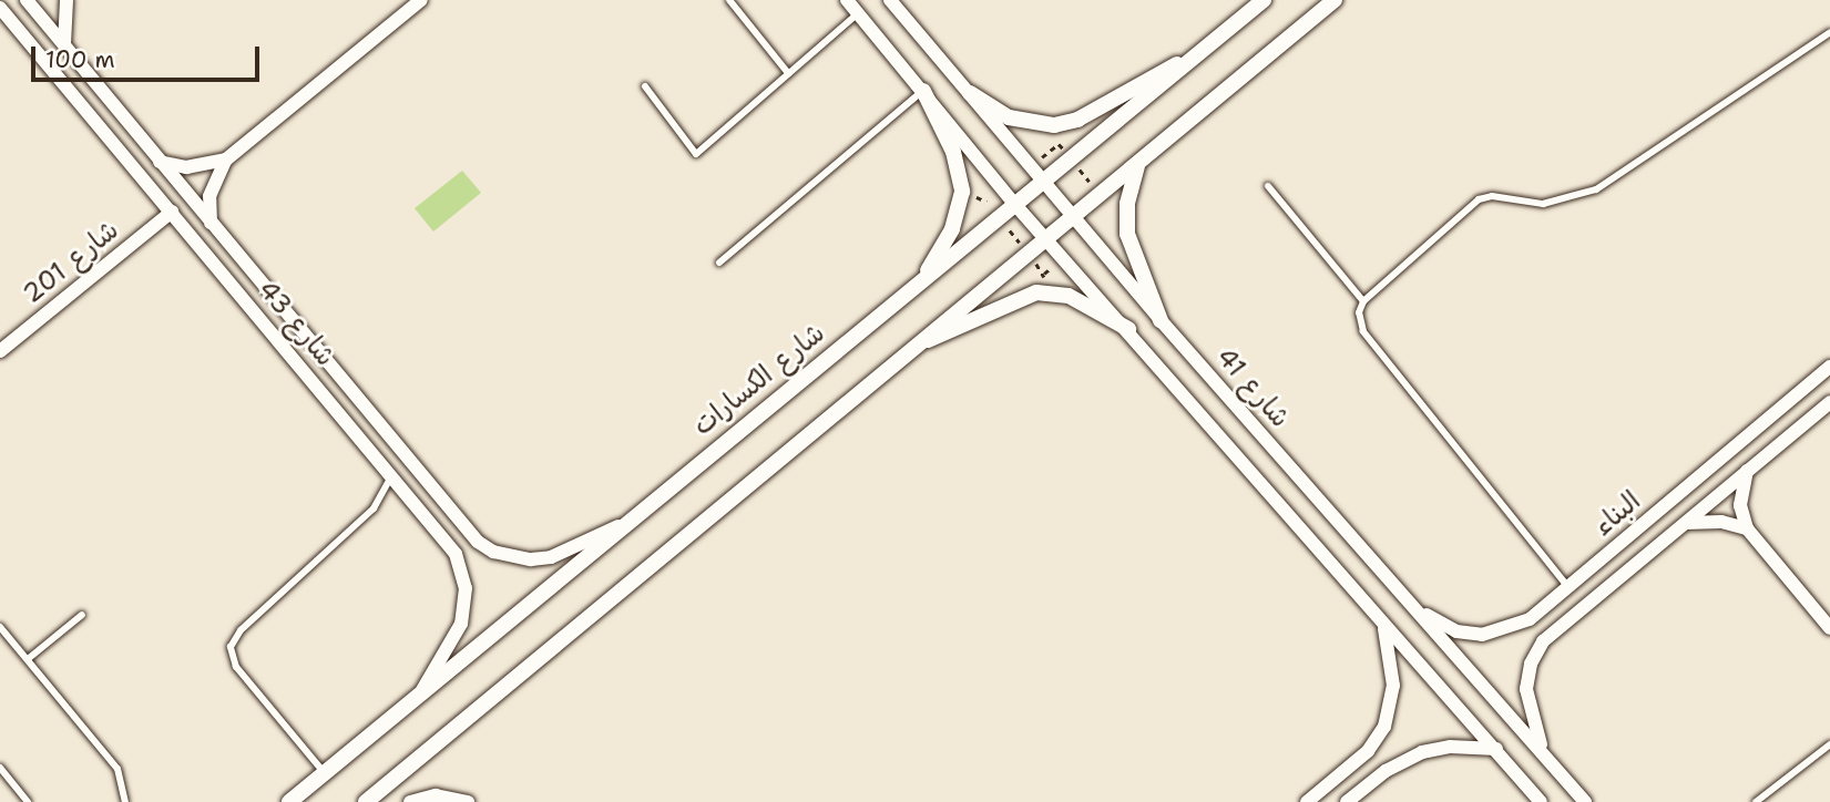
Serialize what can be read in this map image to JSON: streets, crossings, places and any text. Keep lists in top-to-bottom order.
{
  "streets": {
    "street": [
      "شارع 201",
      "شارع 43",
      "شارع الكسارات",
      "شارع 41",
      "البناء"
    ]
  },
  "crossings": [
    ["شارع 201", "شارع 43"],
    ["شارع 43", "شارع الكسارات"],
    ["شارع الكسارات", "شارع 41"],
    ["شارع 41", "البناء"]
  ],
  "scale_bar": "100 m"
}
